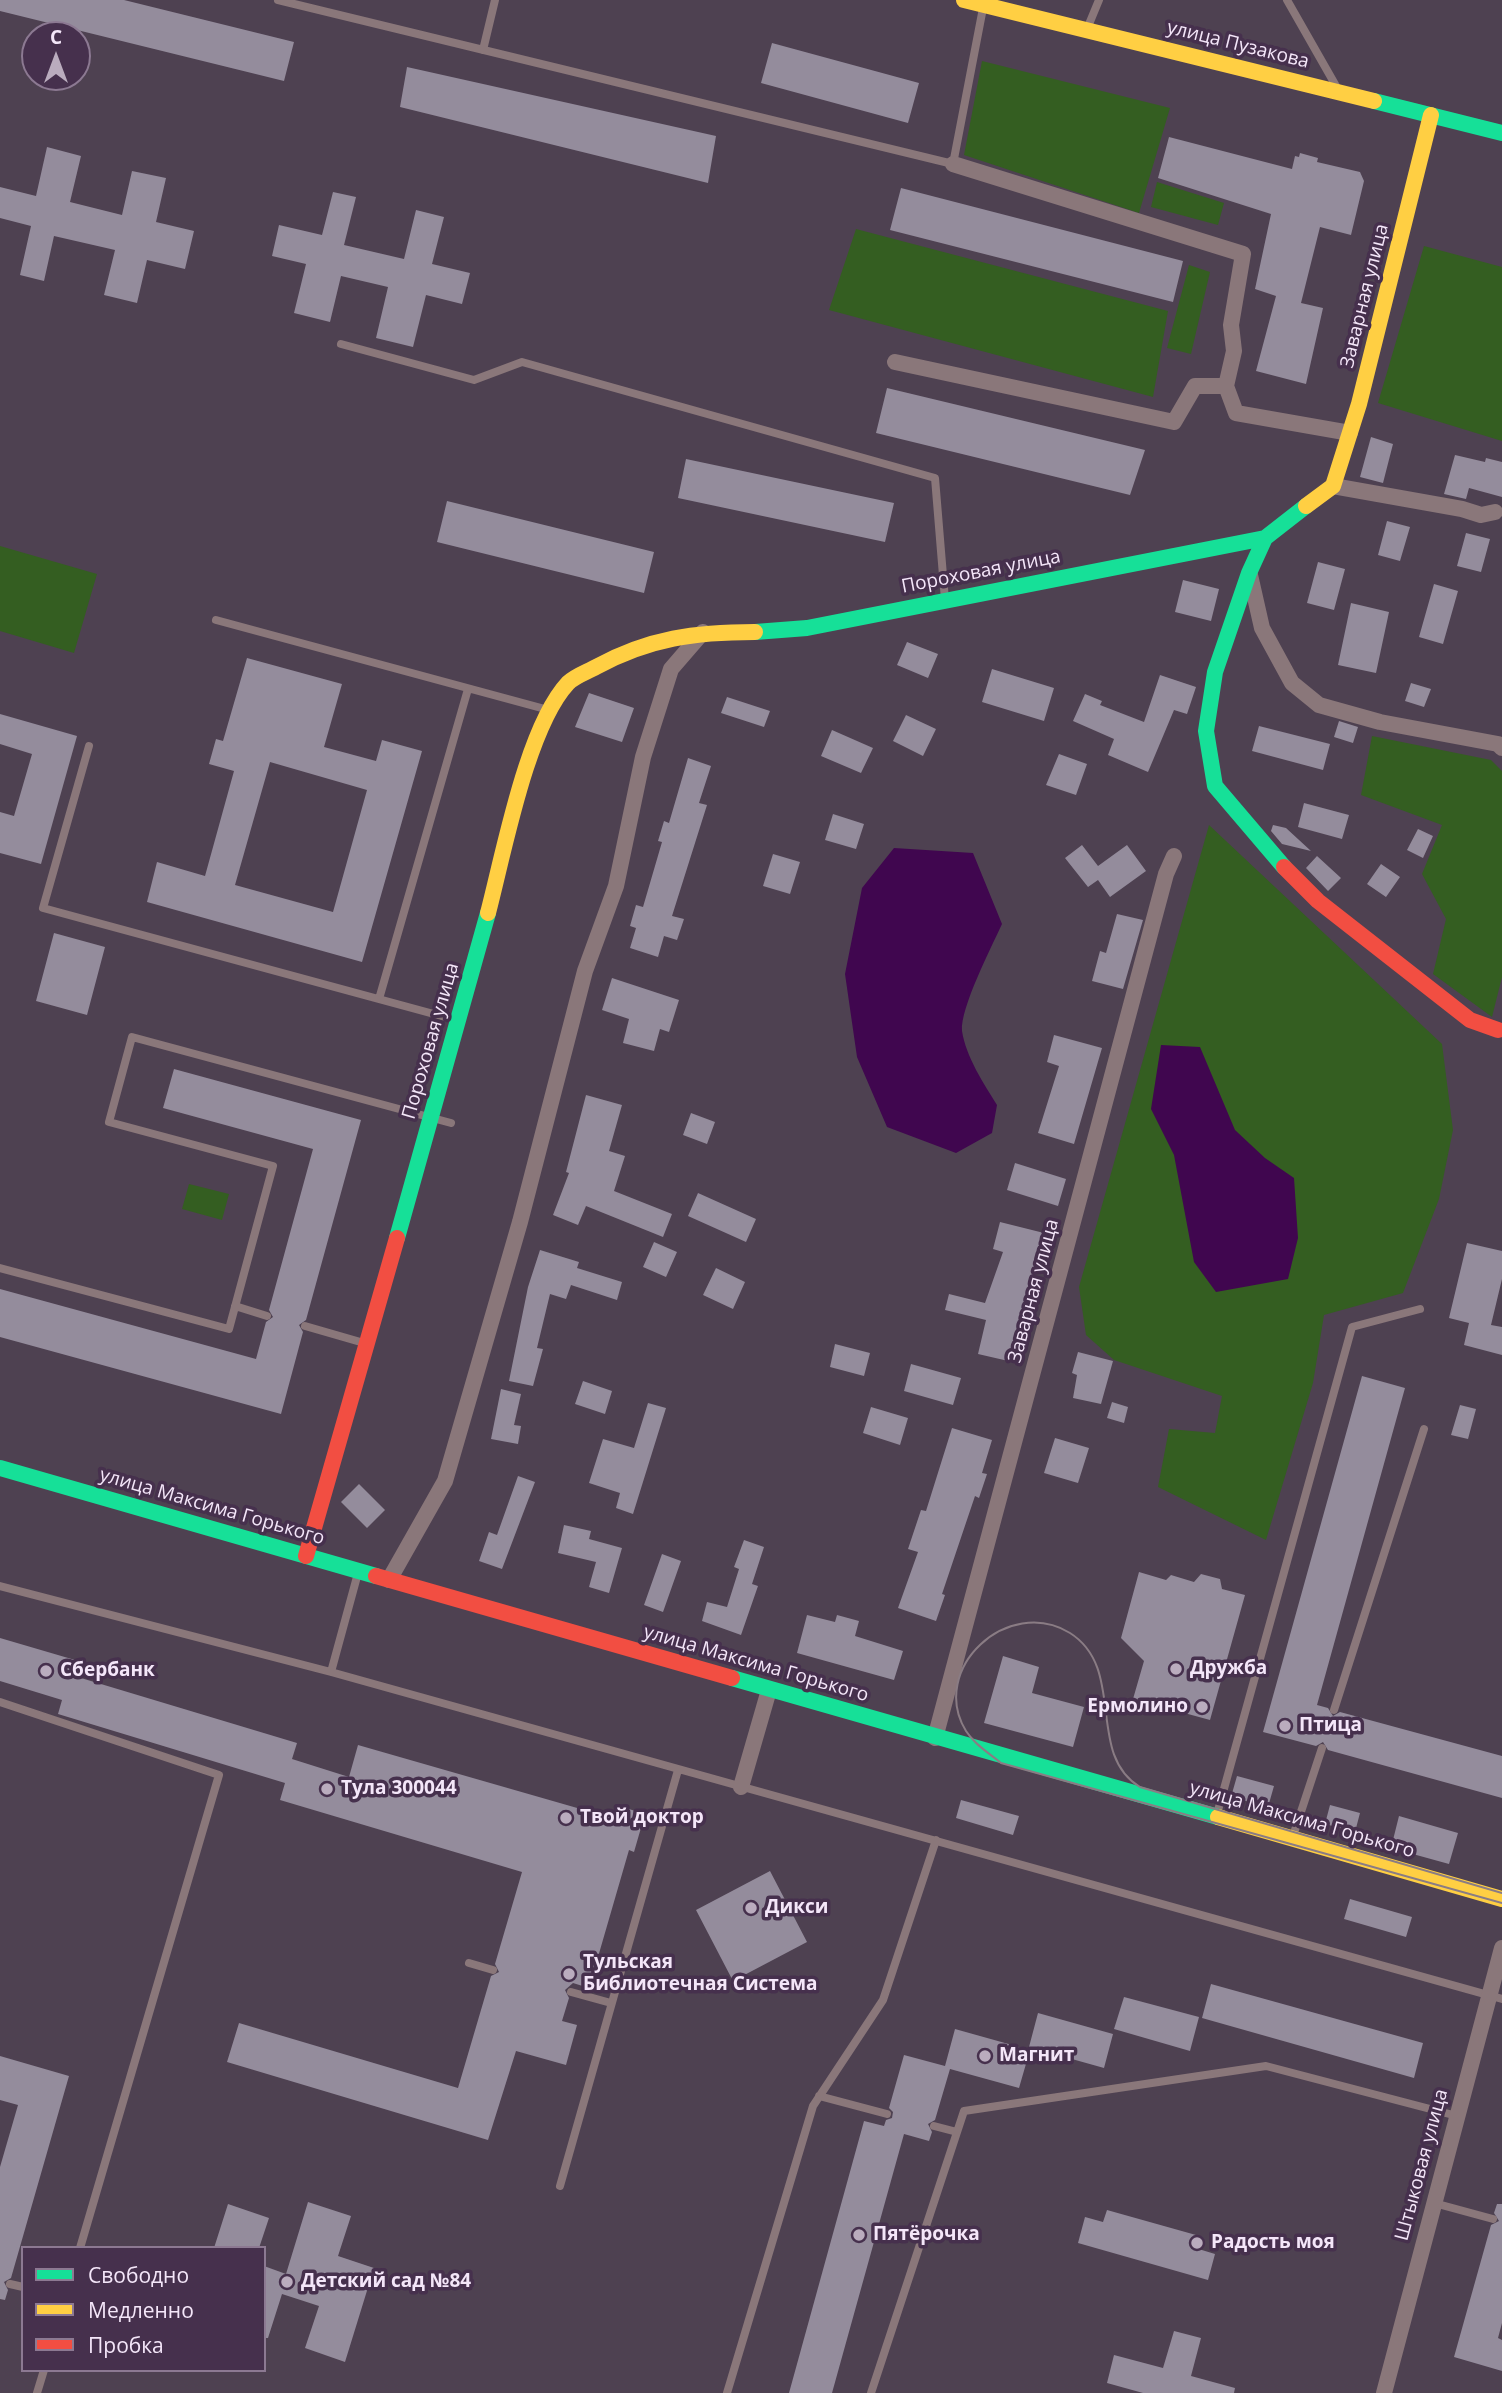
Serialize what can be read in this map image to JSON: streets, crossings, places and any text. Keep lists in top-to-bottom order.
{
  "streets": {
    "street": [
      "улица Пузакова",
      "Заварная улица",
      "Пороховая улица",
      "улица Максима Горького",
      "Штыковая улица"
    ]
  },
  "crossings": [
    ["улица Пузакова", "Заварная улица"],
    ["Заварная улица", "улица Максима Горького"],
    ["Пороховая улица", "улица Максима Горького"]
  ],
  "places": [
    "Дружба",
    "Сбербанк",
    "Ермолино",
    "Птица",
    "Тула 300044",
    "Твой доктор",
    "Дикси",
    "Тульская Библиотечная Система",
    "Магнит",
    "Пятёрочка",
    "Радость моя",
    "Детский сад №84"
  ],
  "legend": ["Свободно", "Медленно", "Пробка"],
  "north": "top"
}
